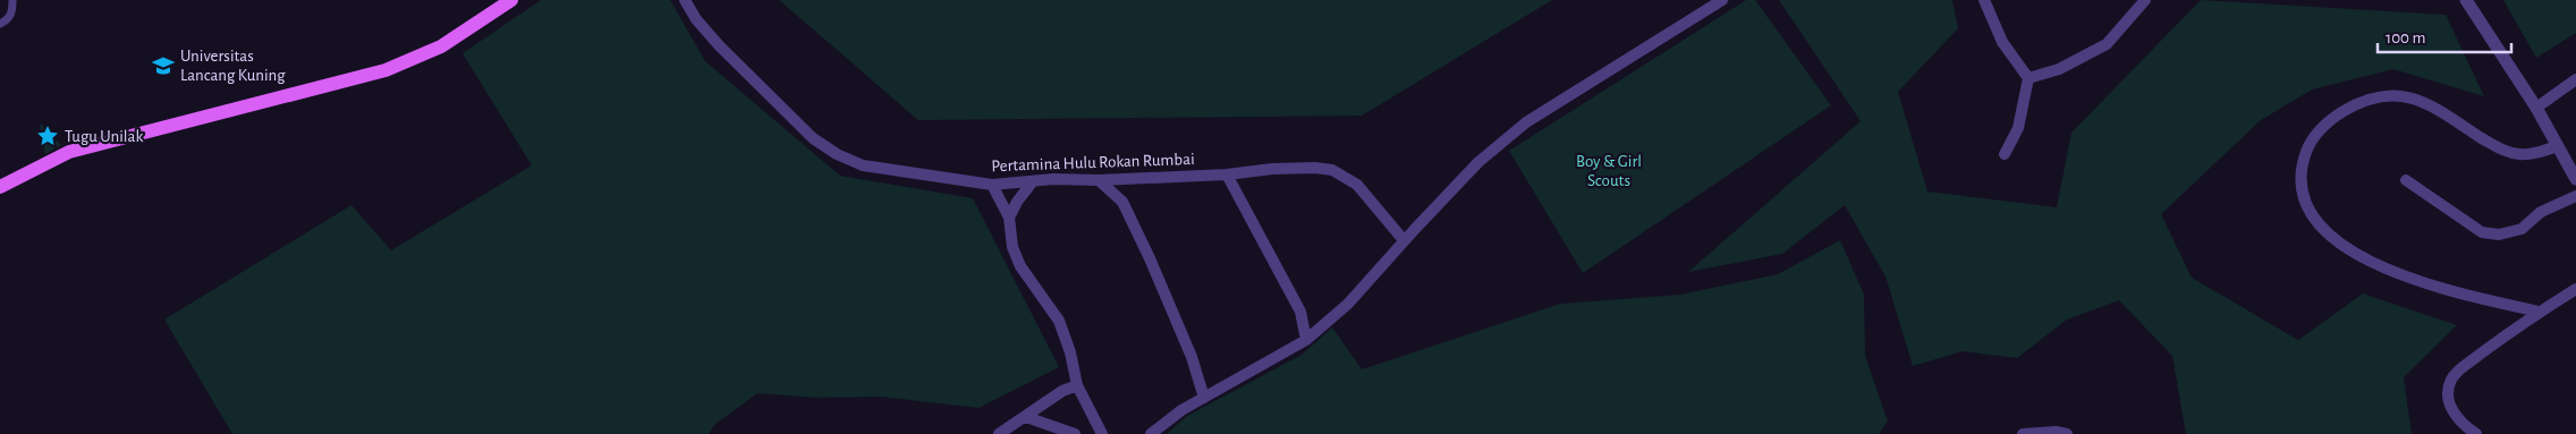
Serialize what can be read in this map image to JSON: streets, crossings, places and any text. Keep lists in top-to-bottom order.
{
  "streets": {
    "street": ["Pertamina Hulu Rokan Rumbai"]
  },
  "parks": ["Boy & Girl Scouts"],
  "places": {
    "school or university": ["Universitas Lancang Kuning"],
    "place": ["Tugu Unilak"]
  },
  "scale_bar": "100 m"
}
